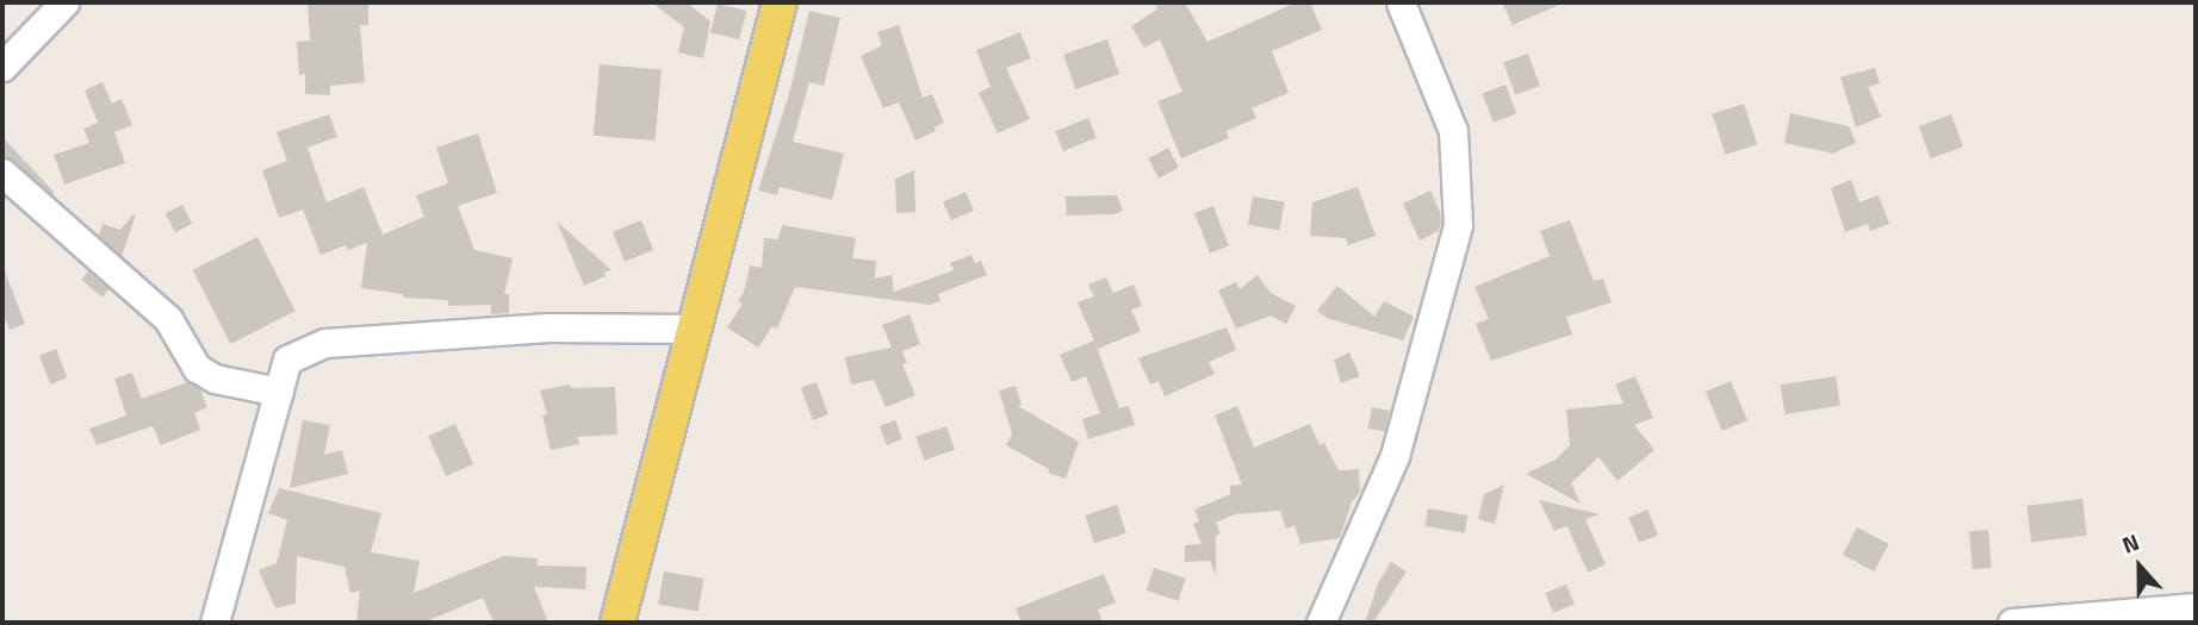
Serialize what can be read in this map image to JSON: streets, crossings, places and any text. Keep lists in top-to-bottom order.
{
  "north": "top"
}
